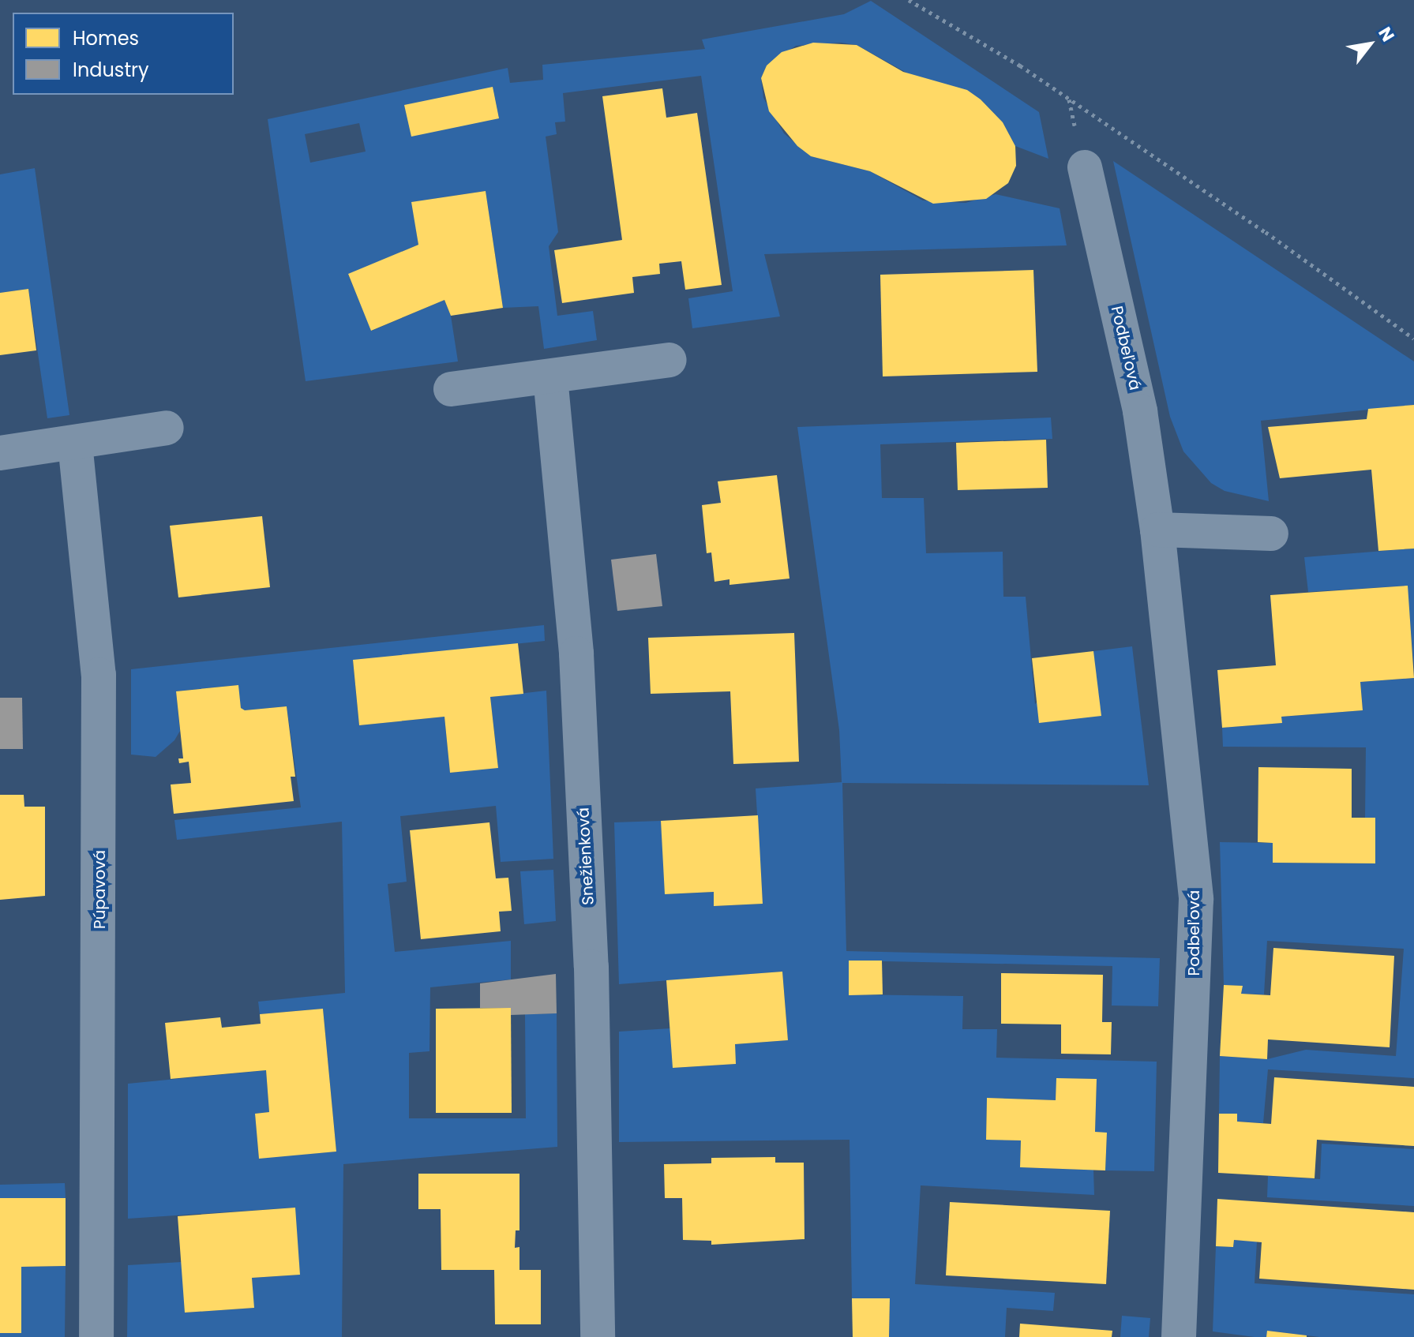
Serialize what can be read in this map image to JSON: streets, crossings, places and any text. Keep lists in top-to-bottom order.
{
  "streets": {
    "street": ["Podbeľová", "Snežienková", "Púpavová"]
  },
  "legend": ["Homes", "Industry"],
  "north": "top right"
}
